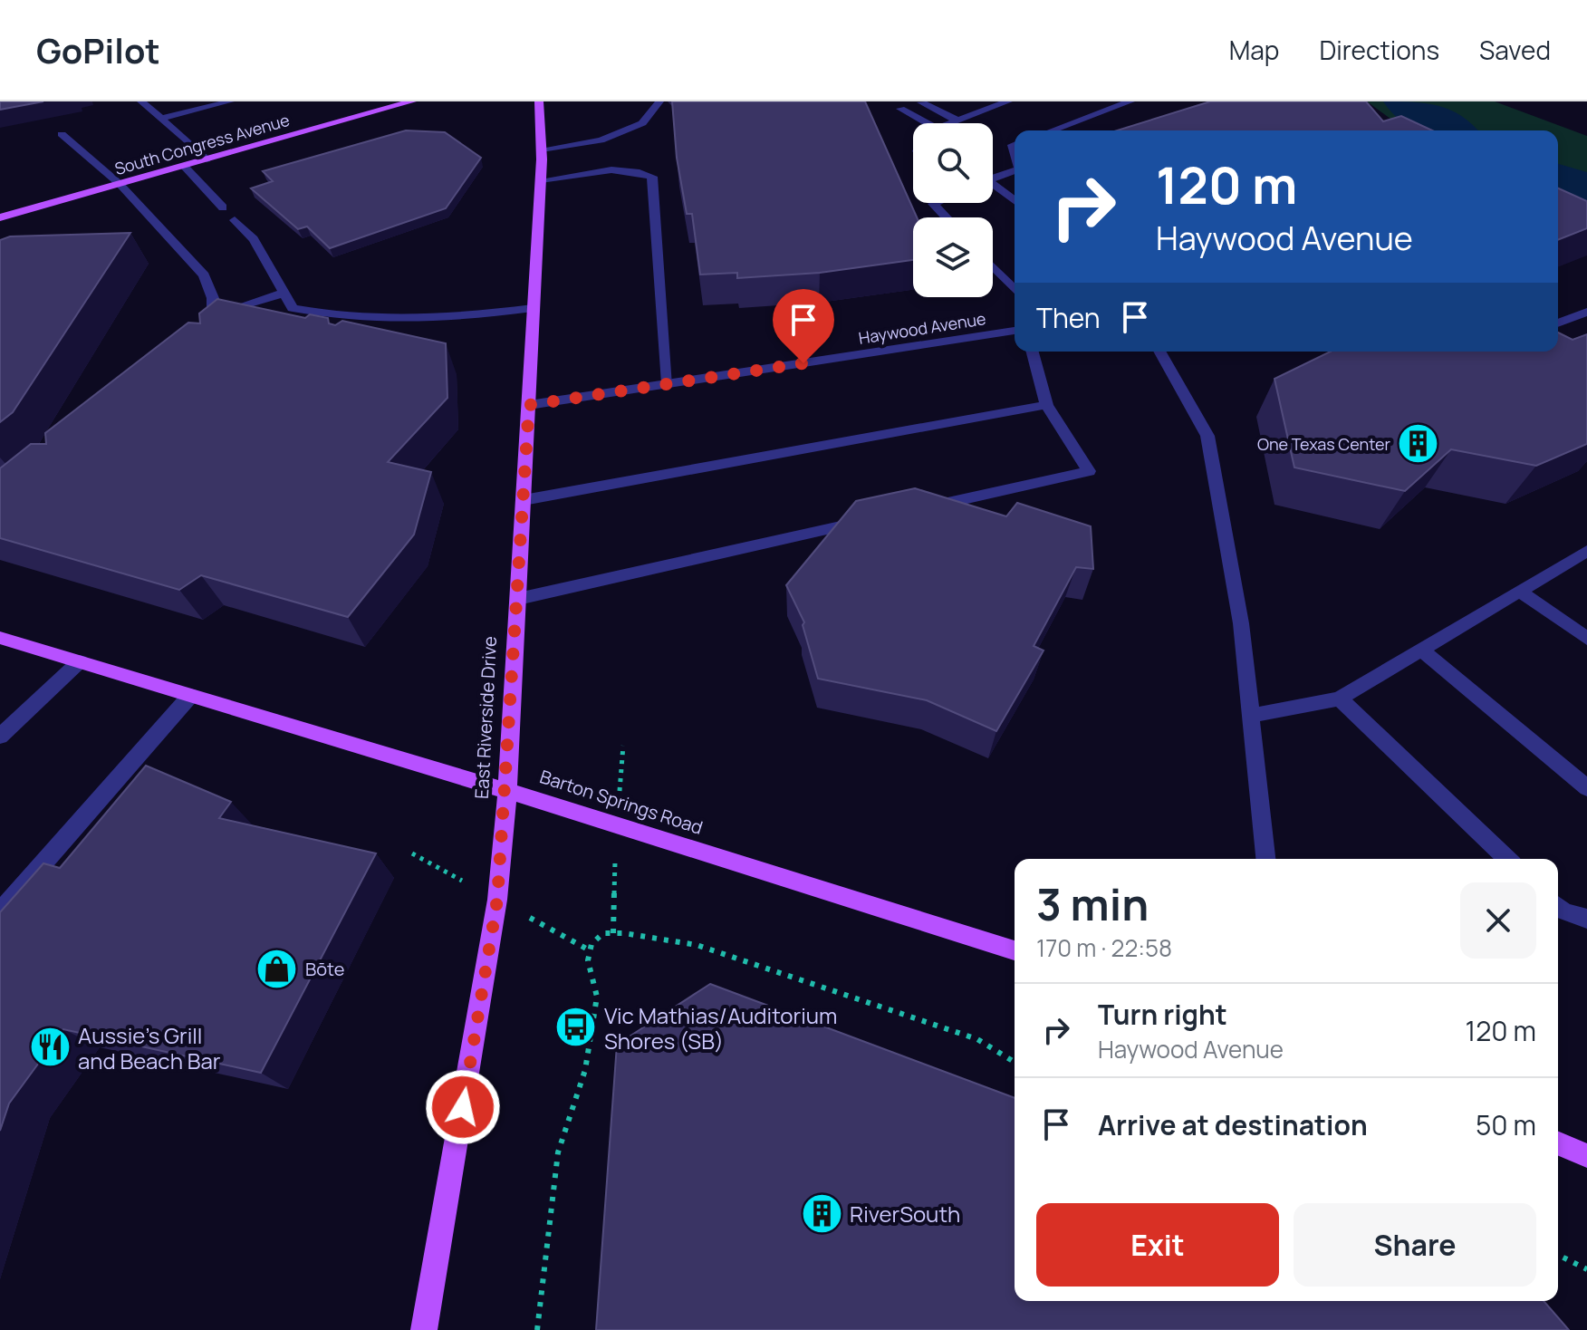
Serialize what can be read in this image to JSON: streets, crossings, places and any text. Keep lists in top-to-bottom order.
{
  "streets": {
    "main road": ["South Congress Avenue", "East Riverside Drive", "Barton Springs Road"],
    "street": ["Haywood Avenue"]
  },
  "crossings": [
    ["Haywood Avenue", "East Riverside Drive"],
    ["East Riverside Drive", "Barton Springs Road"]
  ],
  "places": {
    "building": ["One Texas Center", "RiverSouth"],
    "shop": ["Bōte"],
    "bus stop": ["Vic Mathias/Auditorium Shores (SB)"],
    "restaurant": ["Aussie's Grill and Beach Bar"]
  },
  "page": {
    "header": "GoPilot",
    "nav": ["Map", "Directions", "Saved"],
    "turn": ["120 m", "Haywood Avenue"],
    "then": "Then",
    "heading": ["3 min", "170 m · 22:58"],
    "list": [
      {
        "name": "Turn right",
        "note": "Haywood Avenue",
        "value": "120 m"
      },
      {
        "name": "Arrive at destination",
        "value": "50 m"
      }
    ],
    "buttons": ["Exit", "Share"]
  }
}
